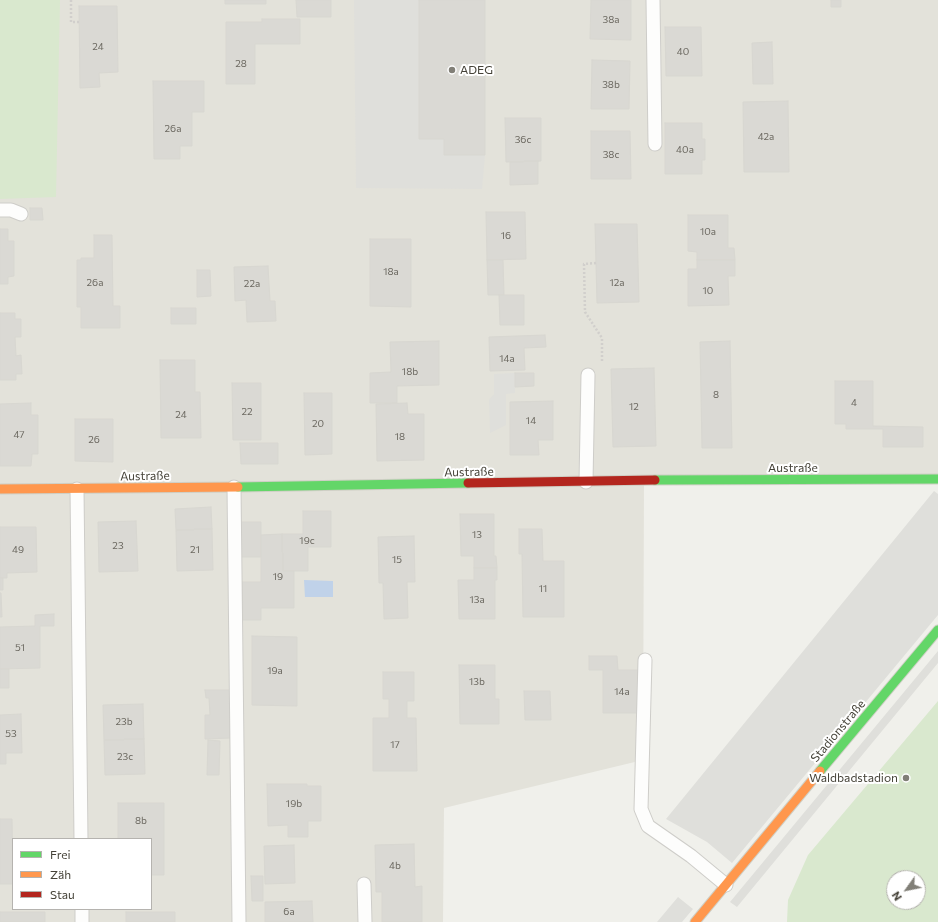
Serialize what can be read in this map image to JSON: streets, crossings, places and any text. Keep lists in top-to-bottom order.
{
  "streets": {
    "street": ["Austraße", "Stadionstraße"]
  },
  "places": ["ADEG", "Waldbadstadion"],
  "house_numbers": [
    "38a",
    "24",
    "40",
    "28",
    "38b",
    "26a",
    "42a",
    "36c",
    "40a",
    "38c",
    "10a",
    "16",
    "18a",
    "26a",
    "12a",
    "22a",
    "10",
    "14a",
    "18b",
    "8",
    "4",
    "12",
    "22",
    "24",
    "14",
    "20",
    "47",
    "18",
    "26",
    "13",
    "19c",
    "23",
    "49",
    "21",
    "15",
    "19",
    "11",
    "13a",
    "51",
    "19a",
    "13b",
    "14a",
    "23b",
    "53",
    "17",
    "23c",
    "19b",
    "8b",
    "4b",
    "6a"
  ],
  "legend": ["Frei", "Zäh", "Stau"],
  "north": "bottom left"
}
